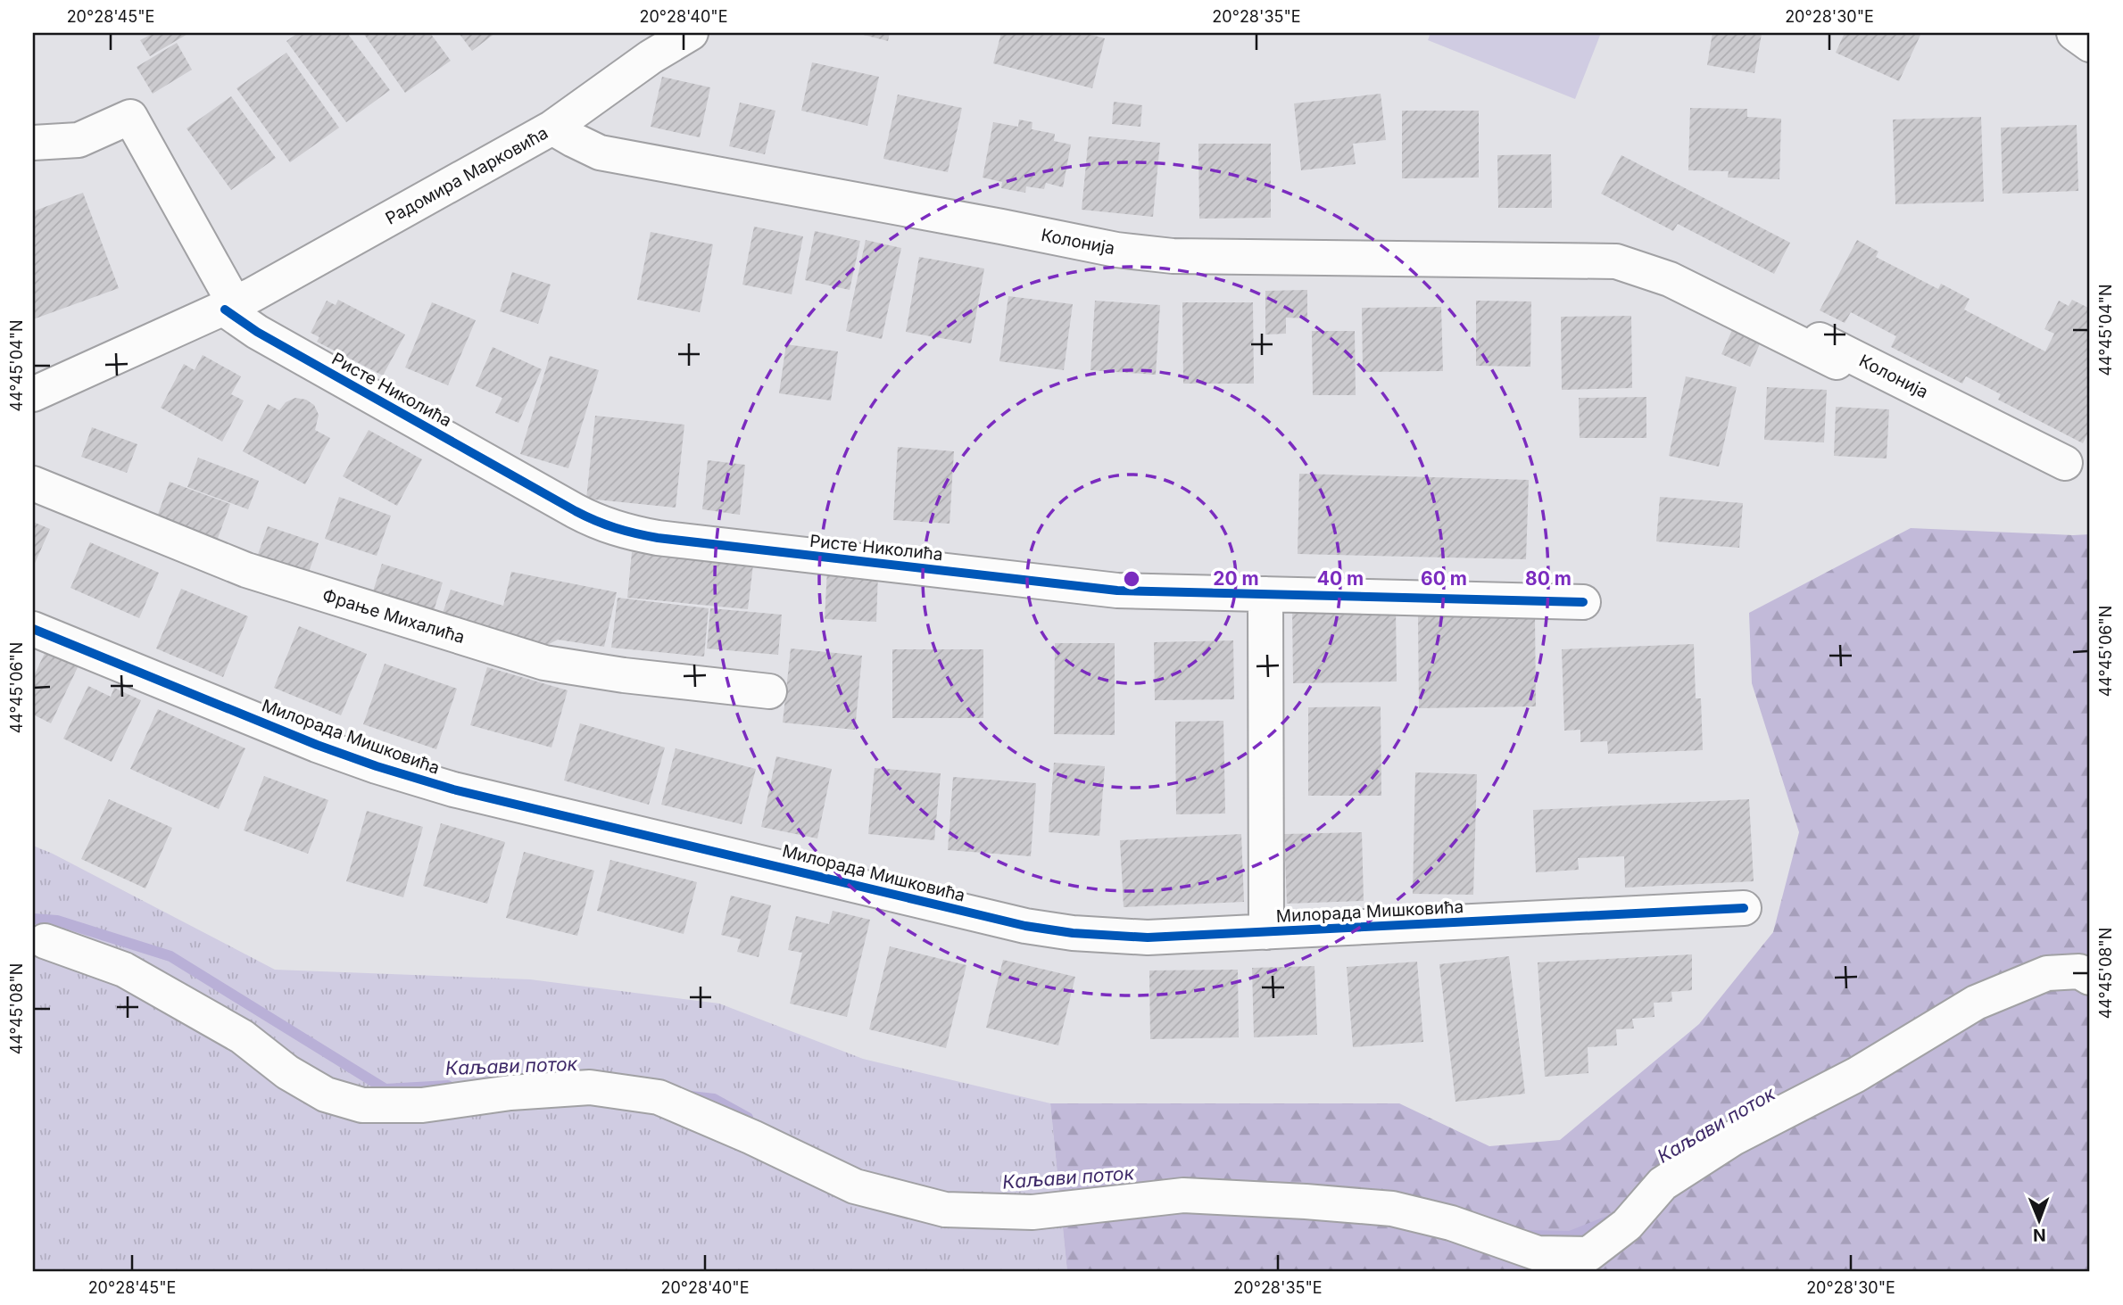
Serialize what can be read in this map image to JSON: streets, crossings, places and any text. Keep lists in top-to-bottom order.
{
  "streets": {
    "street": [
      "Радомира Марковића",
      "Колонија",
      "Ристе Николића",
      "Фрање Михалића",
      "Милорада Мишковића"
    ]
  },
  "crossings": [
    ["Радомира Марковића", "Колонија"],
    ["Радомира Марковића", "Ристе Николића"],
    ["Ристе Николића", "Милорада Мишковића"]
  ],
  "water": ["Каљави поток"],
  "north": "bottom",
  "coordinates": [
    "20°28'45\"E",
    "20°28'40\"E",
    "20°28'35\"E",
    "20°28'30\"E",
    "44°45'04\"N",
    "44°45'06\"N",
    "44°45'08\"N"
  ],
  "rings": [
    "20 m",
    "40 m",
    "60 m",
    "80 m"
  ]
}
